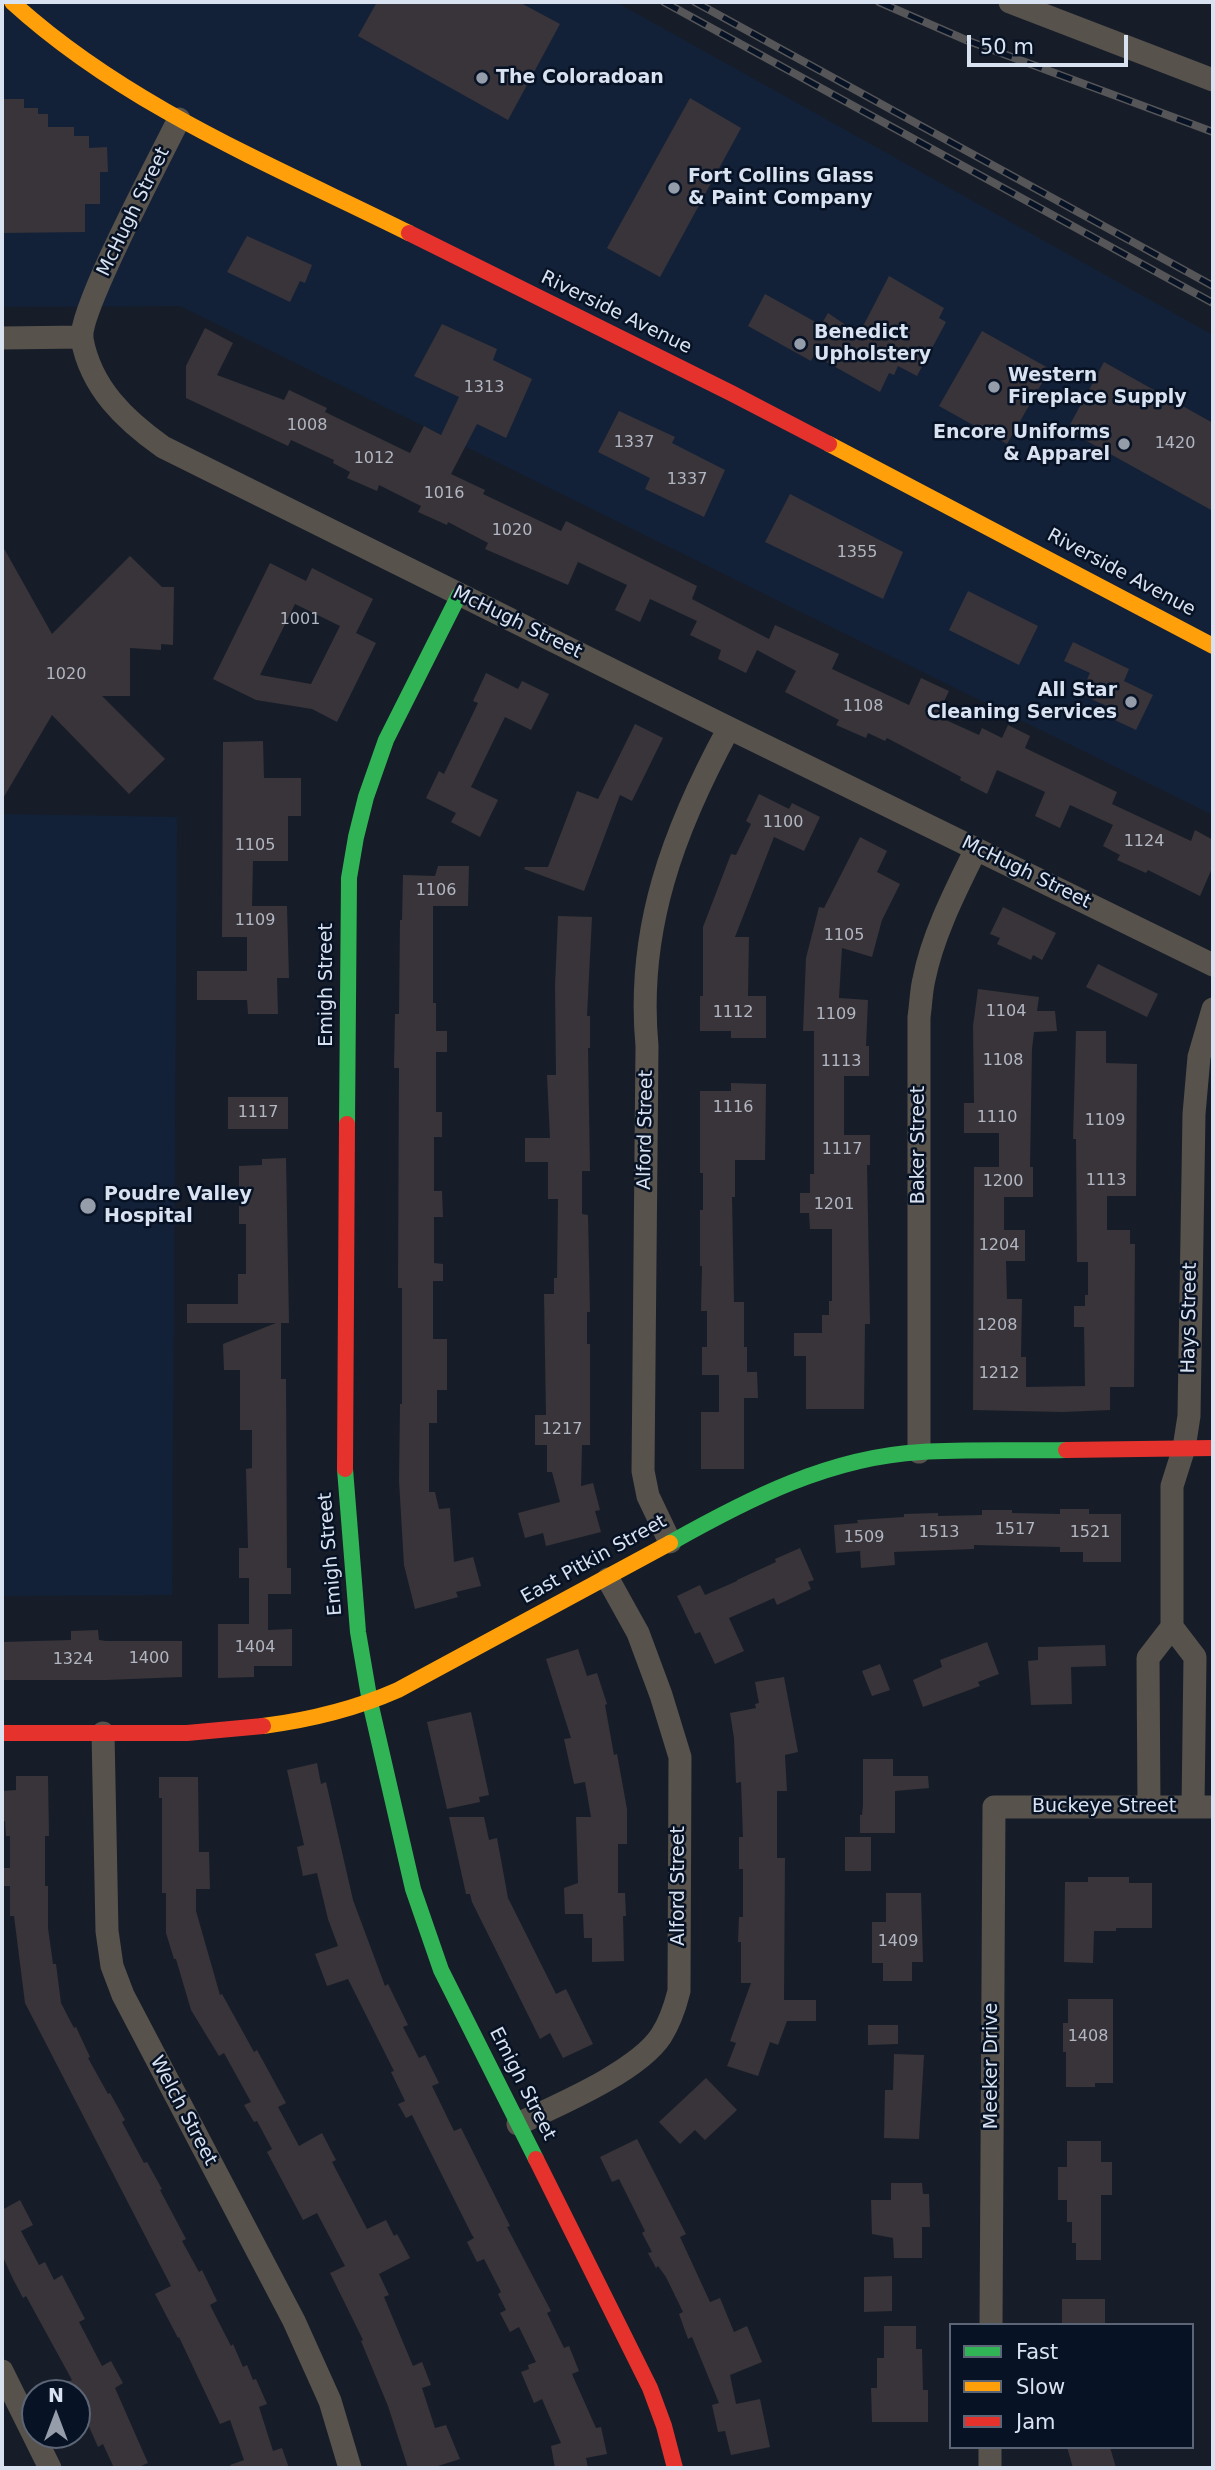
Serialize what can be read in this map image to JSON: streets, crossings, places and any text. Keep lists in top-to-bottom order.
{
  "streets": {
    "street": [
      "McHugh Street",
      "Riverside Avenue",
      "Emigh Street",
      "Alford Street",
      "Baker Street",
      "Hays Street",
      "East Pitkin Street",
      "Buckeye Street",
      "Meeker Drive",
      "Welch Street"
    ]
  },
  "crossings": [
    ["McHugh Street", "Riverside Avenue"],
    ["McHugh Street", "Emigh Street"],
    ["McHugh Street", "Alford Street"],
    ["McHugh Street", "Baker Street"],
    ["Emigh Street", "Alford Street"],
    ["Emigh Street", "East Pitkin Street"],
    ["Alford Street", "East Pitkin Street"],
    ["Baker Street", "East Pitkin Street"],
    ["Hays Street", "East Pitkin Street"],
    ["East Pitkin Street", "Welch Street"],
    ["Buckeye Street", "Meeker Drive"]
  ],
  "places": [
    "The Coloradoan",
    "Fort Collins Glass & Paint Company",
    "Benedict Upholstery",
    "Western Fireplace Supply",
    "Encore Uniforms & Apparel",
    "All Star Cleaning Services",
    "Poudre Valley Hospital"
  ],
  "house_numbers": [
    "1313",
    "1008",
    "1337",
    "1420",
    "1012",
    "1337",
    "1016",
    "1020",
    "1355",
    "1001",
    "1020",
    "1108",
    "1100",
    "1124",
    "1105",
    "1106",
    "1109",
    "1105",
    "1104",
    "1112",
    "1109",
    "1108",
    "1113",
    "1116",
    "1117",
    "1110",
    "1109",
    "1117",
    "1113",
    "1200",
    "1201",
    "1204",
    "1208",
    "1212",
    "1217",
    "1517",
    "1513",
    "1521",
    "1509",
    "1404",
    "1400",
    "1324",
    "1409",
    "1408"
  ],
  "legend": ["Fast", "Slow", "Jam"],
  "scale_bar": "50 m",
  "north": "top"
}
